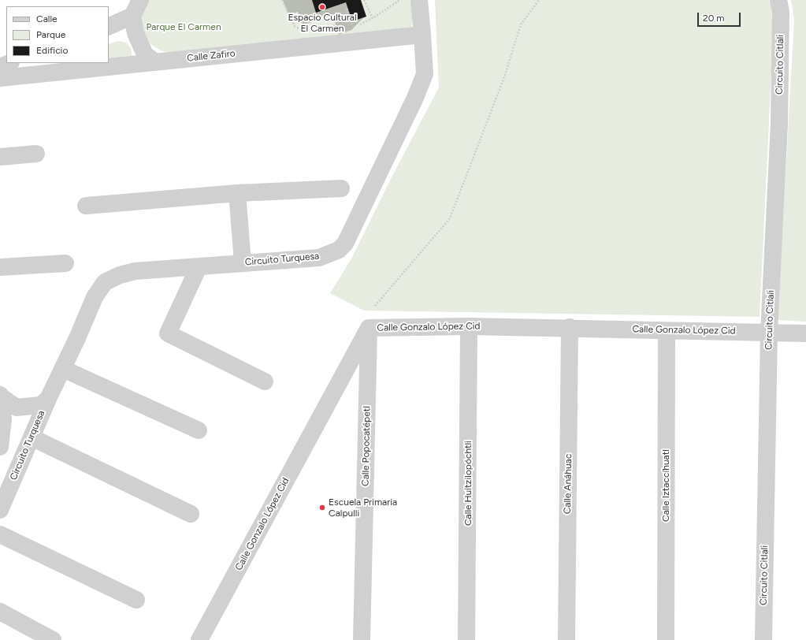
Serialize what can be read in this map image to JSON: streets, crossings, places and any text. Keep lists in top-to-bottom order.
{
  "streets": {
    "street": [
      "Calle Zafiro",
      "Circuito Citlali",
      "Circuito Turquesa",
      "Calle Gonzalo López Cid",
      "Calle Popocatépetl",
      "Calle Huitzilopóchtli",
      "Calle Anáhuac",
      "Calle Iztaccíhuatl"
    ]
  },
  "crossings": [
    ["Calle Zafiro", "Circuito Turquesa"],
    ["Circuito Citlali", "Calle Gonzalo López Cid"],
    ["Calle Gonzalo López Cid", "Calle Popocatépetl"],
    ["Calle Gonzalo López Cid", "Calle Huitzilopóchtli"],
    ["Calle Gonzalo López Cid", "Calle Anáhuac"],
    ["Calle Gonzalo López Cid", "Calle Iztaccíhuatl"]
  ],
  "parks": ["Parque El Carmen"],
  "places": ["Espacio Cultural El Carmen", "Escuela Primaria Calpulli"],
  "legend": ["Calle", "Parque", "Edificio"],
  "scale_bar": "20 m"
}
